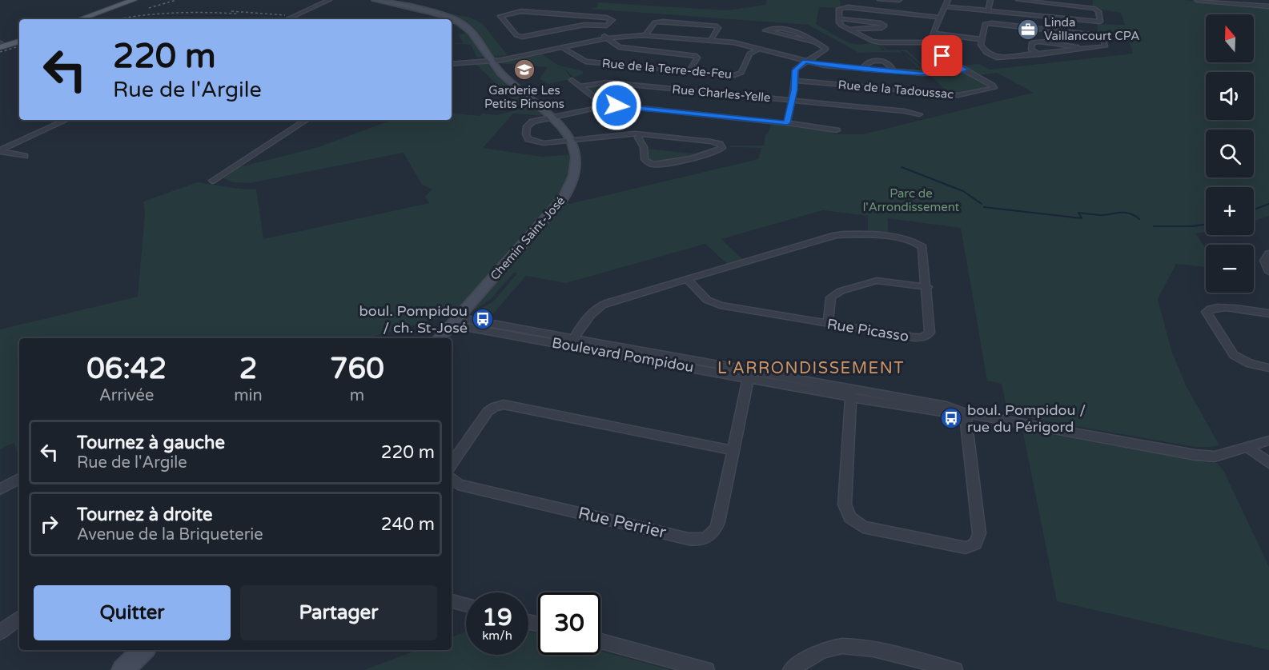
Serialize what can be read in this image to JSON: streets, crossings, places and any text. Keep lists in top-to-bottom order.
{
  "streets": {
    "street": [
      "Rue de la Terre-de-Feu",
      "Rue de la Tadoussac",
      "Rue Charles-Yelle",
      "Chemin Saint-José",
      "Rue Picasso",
      "Boulevard Pompidou",
      "Rue Perrier"
    ]
  },
  "crossings": [
    ["Chemin Saint-José", "Boulevard Pompidou"],
    ["Rue Picasso", "Boulevard Pompidou"],
    ["Boulevard Pompidou", "Rue Perrier"]
  ],
  "districts": ["L'ARRONDISSEMENT"],
  "parks": ["Parc de l'Arrondissement"],
  "places": {
    "office": ["Linda Vaillancourt CPA"],
    "school or university": ["Garderie Les Petits Pinsons"],
    "bus stop": ["boul. Pompidou / ch. St-José", "boul. Pompidou / rue du Périgord"]
  },
  "north": "top",
  "page": {
    "map_buttons": ["+", "−"],
    "turn": ["220 m", "Rue de l'Argile"],
    "eta": [
      "06:42",
      "Arrivée",
      "2",
      "min",
      "760",
      "m"
    ],
    "list": [
      {
        "name": "Tournez à gauche",
        "note": "Rue de l'Argile",
        "value": "220 m"
      },
      {
        "name": "Tournez à droite",
        "note": "Avenue de la Briqueterie",
        "value": "240 m"
      }
    ],
    "buttons": ["Quitter", "Partager"],
    "speed": "19 km/h",
    "limit": "30"
  }
}
